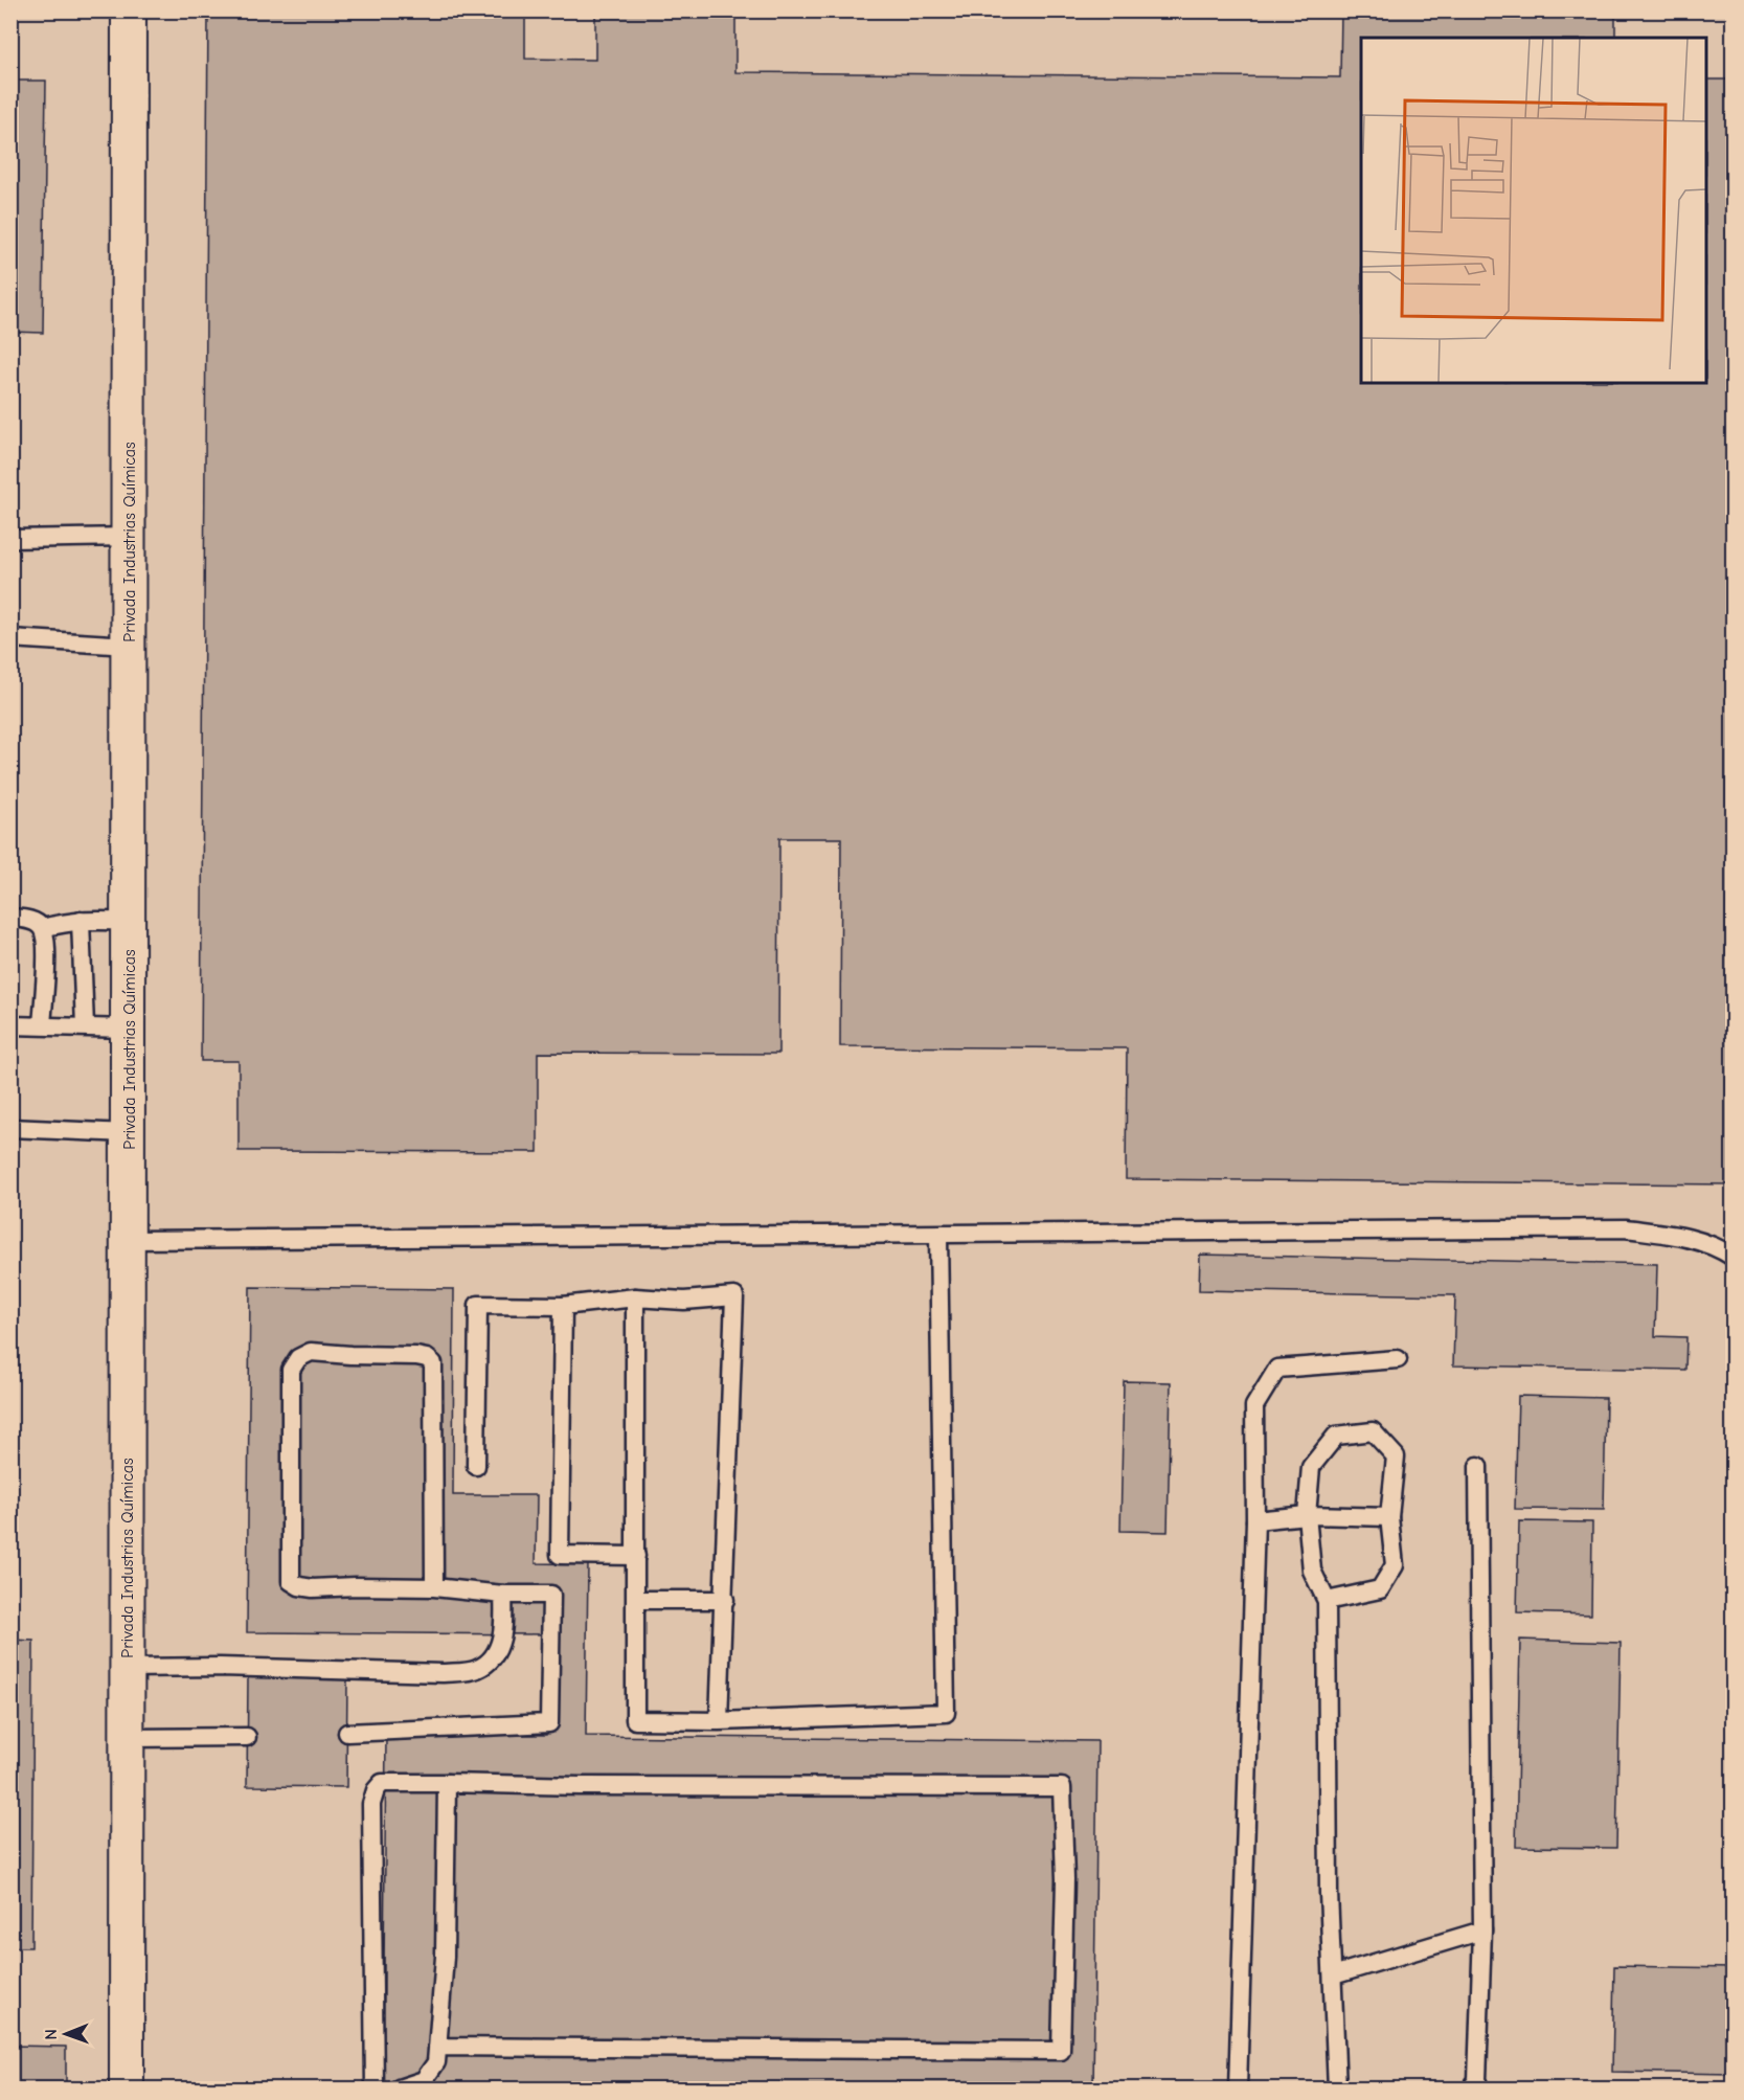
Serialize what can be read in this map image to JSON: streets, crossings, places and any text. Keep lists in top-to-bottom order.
{
  "streets": {
    "street": ["Privada Industrias Químicas"]
  },
  "north": "left"
}
